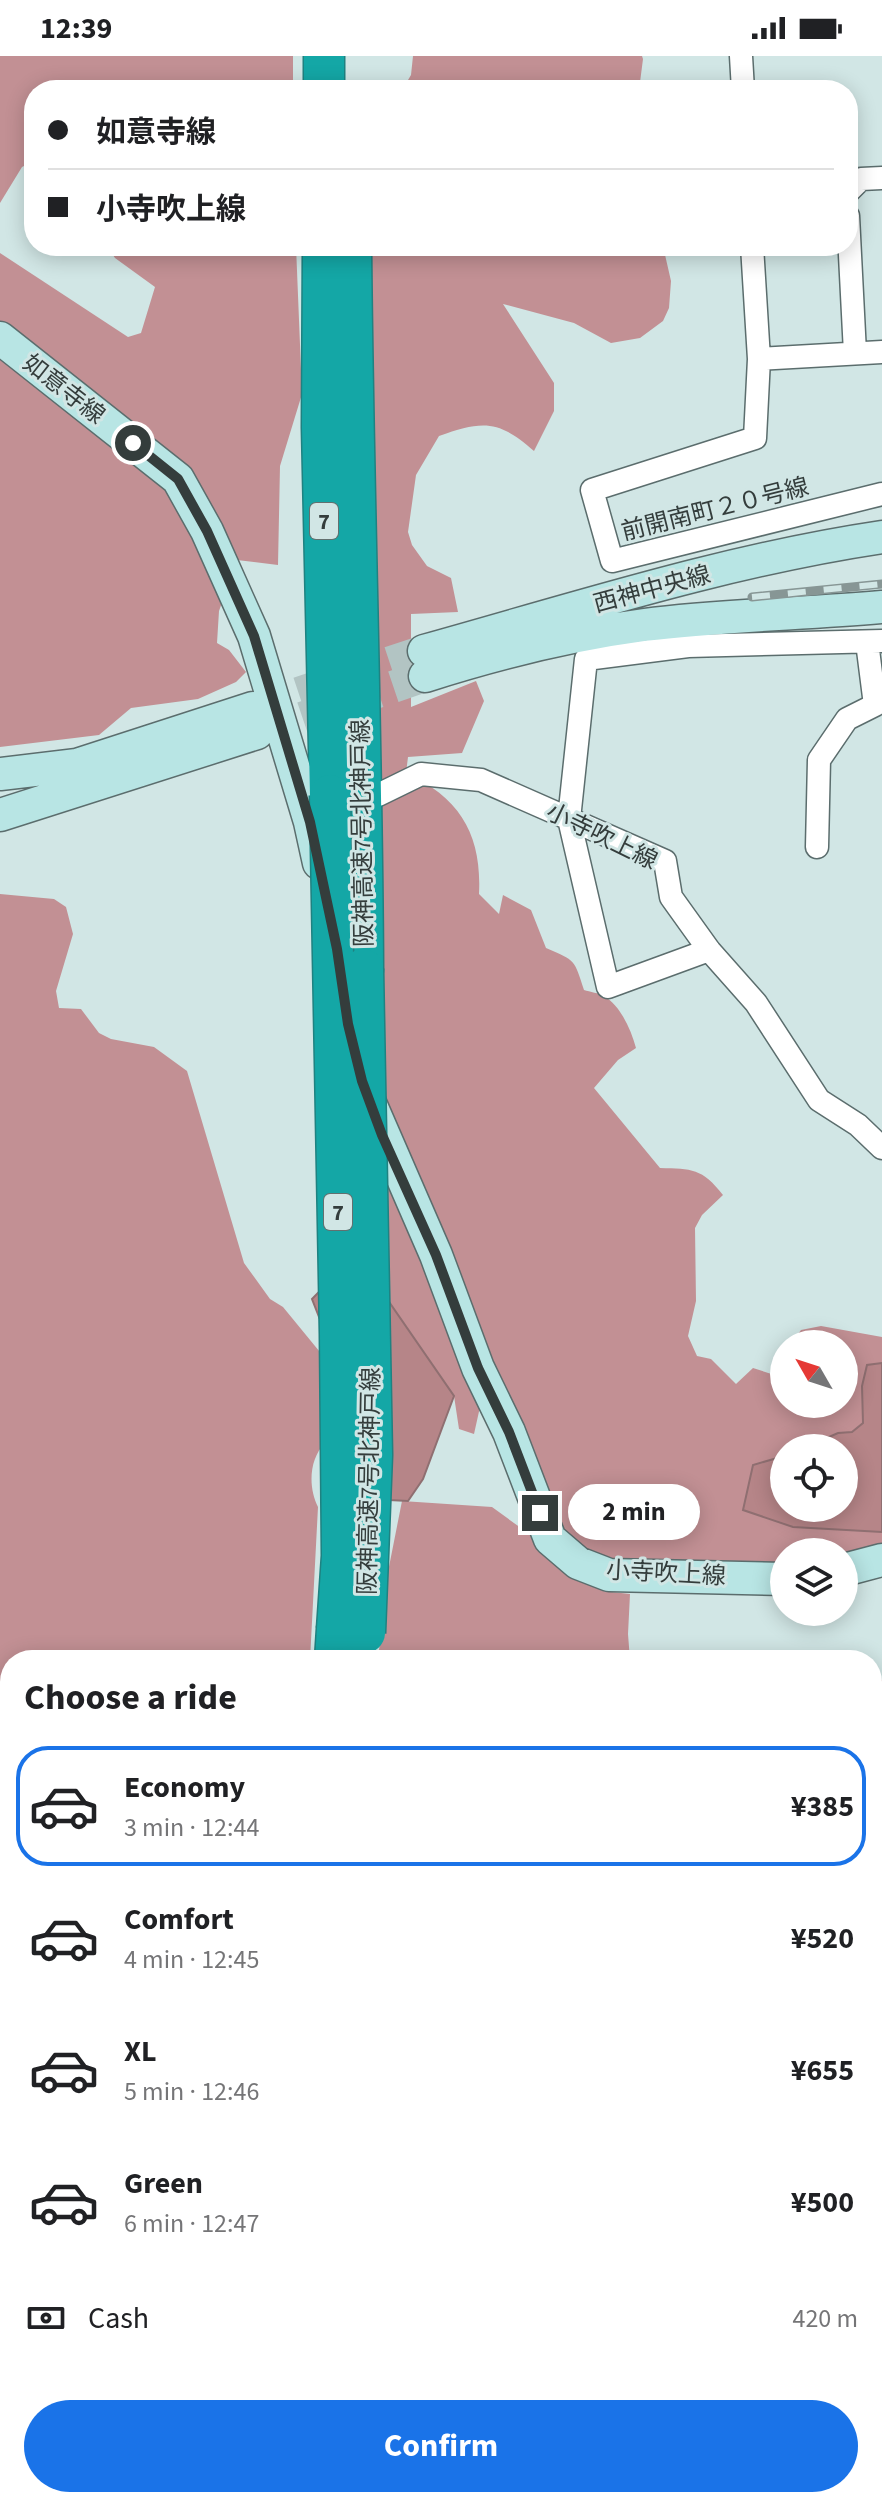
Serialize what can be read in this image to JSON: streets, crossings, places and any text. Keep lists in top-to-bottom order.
{
  "streets": {
    "highway": ["7", "阪神高速7号北神戸線"],
    "street": [
      "如意寺線",
      "前開南町２０号線",
      "西神中央線",
      "小寺吹上線"
    ]
  },
  "crossings": [
    ["如意寺線", "阪神高速7号北神戸線"],
    ["如意寺線", "小寺吹上線"],
    ["阪神高速7号北神戸線", "小寺吹上線"]
  ],
  "north": "top left",
  "page": {
    "status": "12:39",
    "banner": ["如意寺線", "小寺吹上線"],
    "bubble": "2 min",
    "heading": "Choose a ride",
    "list": [
      {
        "name": "Economy",
        "note": "3 min · 12:44",
        "value": "¥385"
      },
      {
        "name": "Comfort",
        "note": "4 min · 12:45",
        "value": "¥520"
      },
      {
        "name": "XL",
        "note": "5 min · 12:46",
        "value": "¥655"
      },
      {
        "name": "Green",
        "note": "6 min · 12:47",
        "value": "¥500"
      }
    ],
    "pay": ["Cash", "420 m"],
    "buttons": "Confirm"
  }
}
